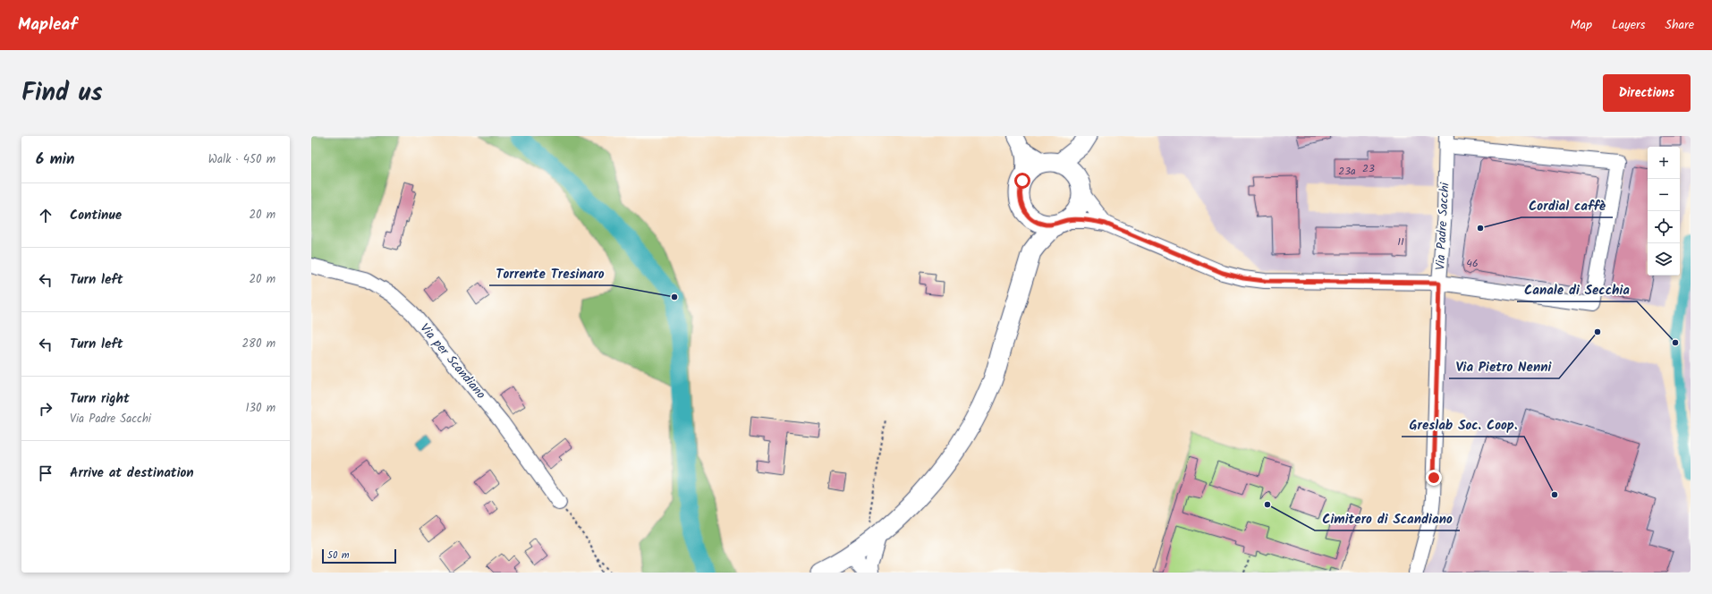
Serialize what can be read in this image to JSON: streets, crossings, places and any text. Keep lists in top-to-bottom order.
{
  "streets": {
    "street": ["Via Padre Sacchi", "Via per Scandiano"]
  },
  "places": [
    "Cordial caffè",
    "Torrente Tresinaro",
    "Via Pietro Nenni",
    "Canale di Secchia",
    "Greslab Soc. Coop.",
    "Cimitero di Scandiano"
  ],
  "house_numbers": [
    "23",
    "23a",
    "11",
    "46"
  ],
  "scale_bar": "50 m",
  "page": {
    "header": "Mapleaf",
    "nav": ["Map", "Layers", "Share"],
    "title": "Find us",
    "buttons": "Directions",
    "heading": ["6 min", "Walk · 450 m"],
    "map_buttons": ["+", "−"],
    "list": [
      ["Continue", "20 m"],
      ["Turn left", "20 m"],
      ["Turn left", "280 m"],
      ["Turn right", "Via Padre Sacchi", "130 m"],
      "Arrive at destination"
    ],
    "scale": "50 m"
  }
}
